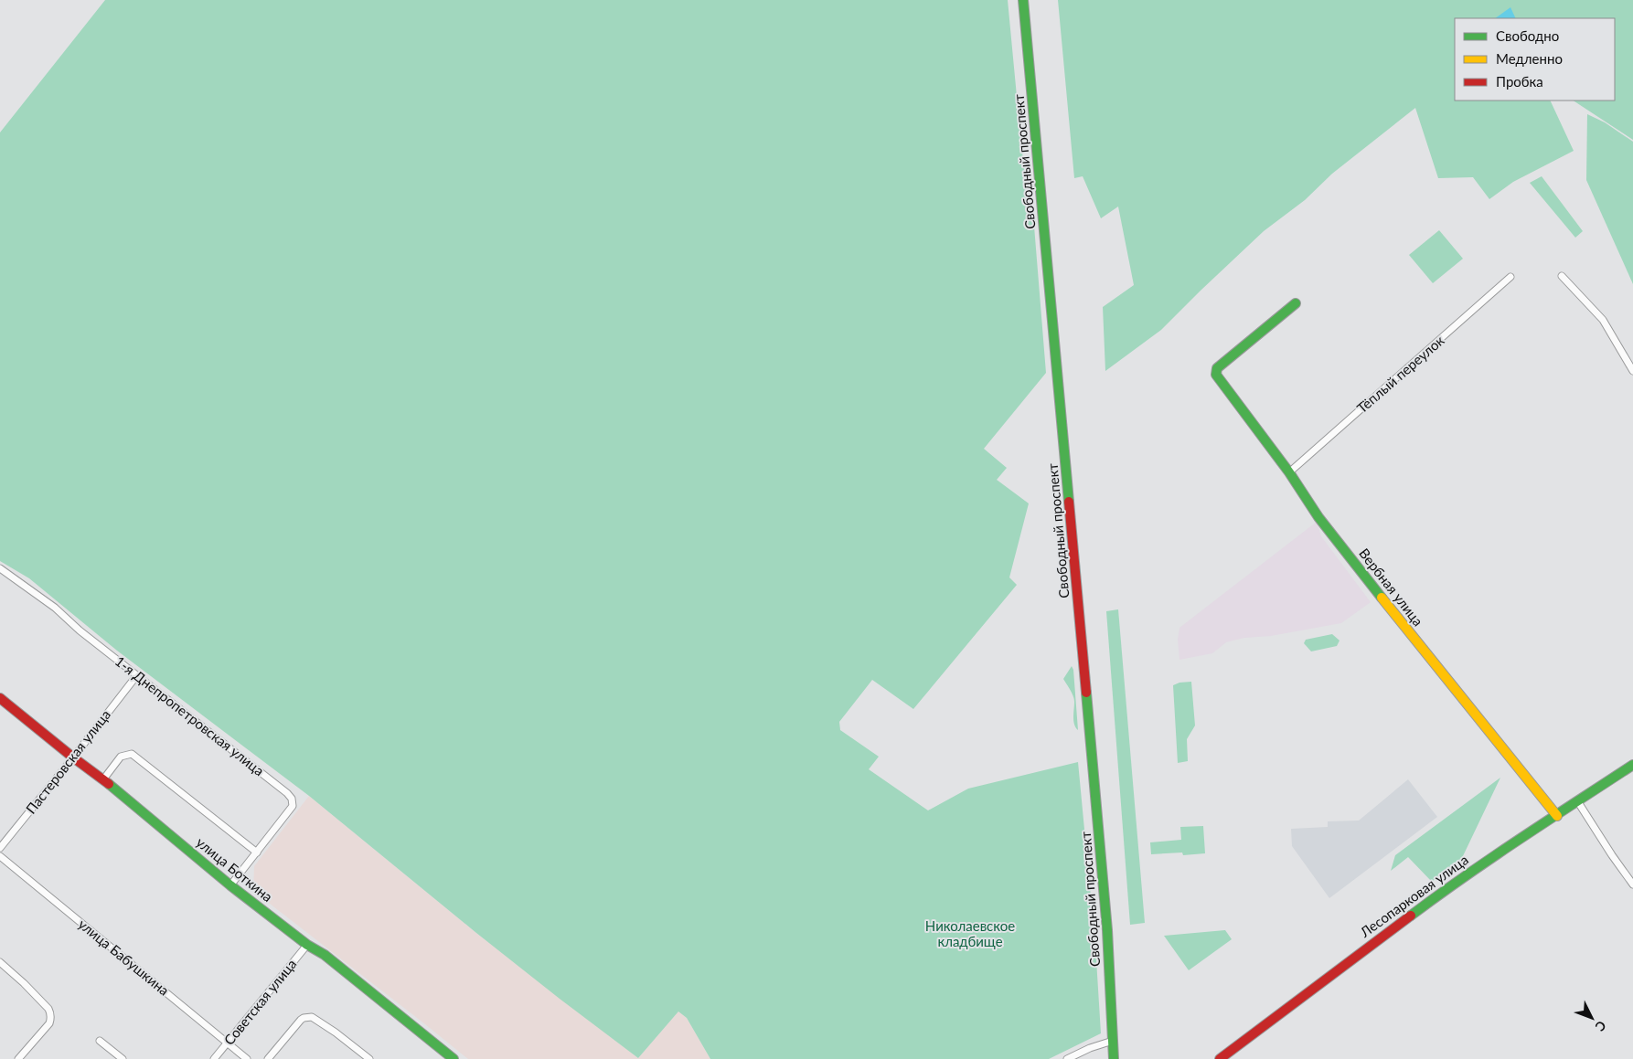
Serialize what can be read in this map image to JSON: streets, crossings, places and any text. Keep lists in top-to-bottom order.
{
  "streets": {
    "main road": [
      "Свободный проспект",
      "Вербная улица",
      "улица Боткина",
      "Лесопарковая улица"
    ],
    "street": [
      "Тёплый переулок",
      "1-я Днепропетровская улица",
      "Пастеровская улица",
      "улица Бабушкина",
      "Советская улица"
    ]
  },
  "crossings": [
    ["Тёплый переулок", "Вербная улица"],
    ["Вербная улица", "Лесопарковая улица"],
    ["1-я Днепропетровская улица", "Пастеровская улица"],
    ["1-я Днепропетровская улица", "улица Боткина"],
    ["Пастеровская улица", "улица Боткина"],
    ["улица Боткина", "Советская улица"],
    ["улица Бабушкина", "Советская улица"]
  ],
  "parks": ["Николаевское кладбище"],
  "legend": ["Свободно", "Медленно", "Пробка"],
  "north": "bottom right"
}
